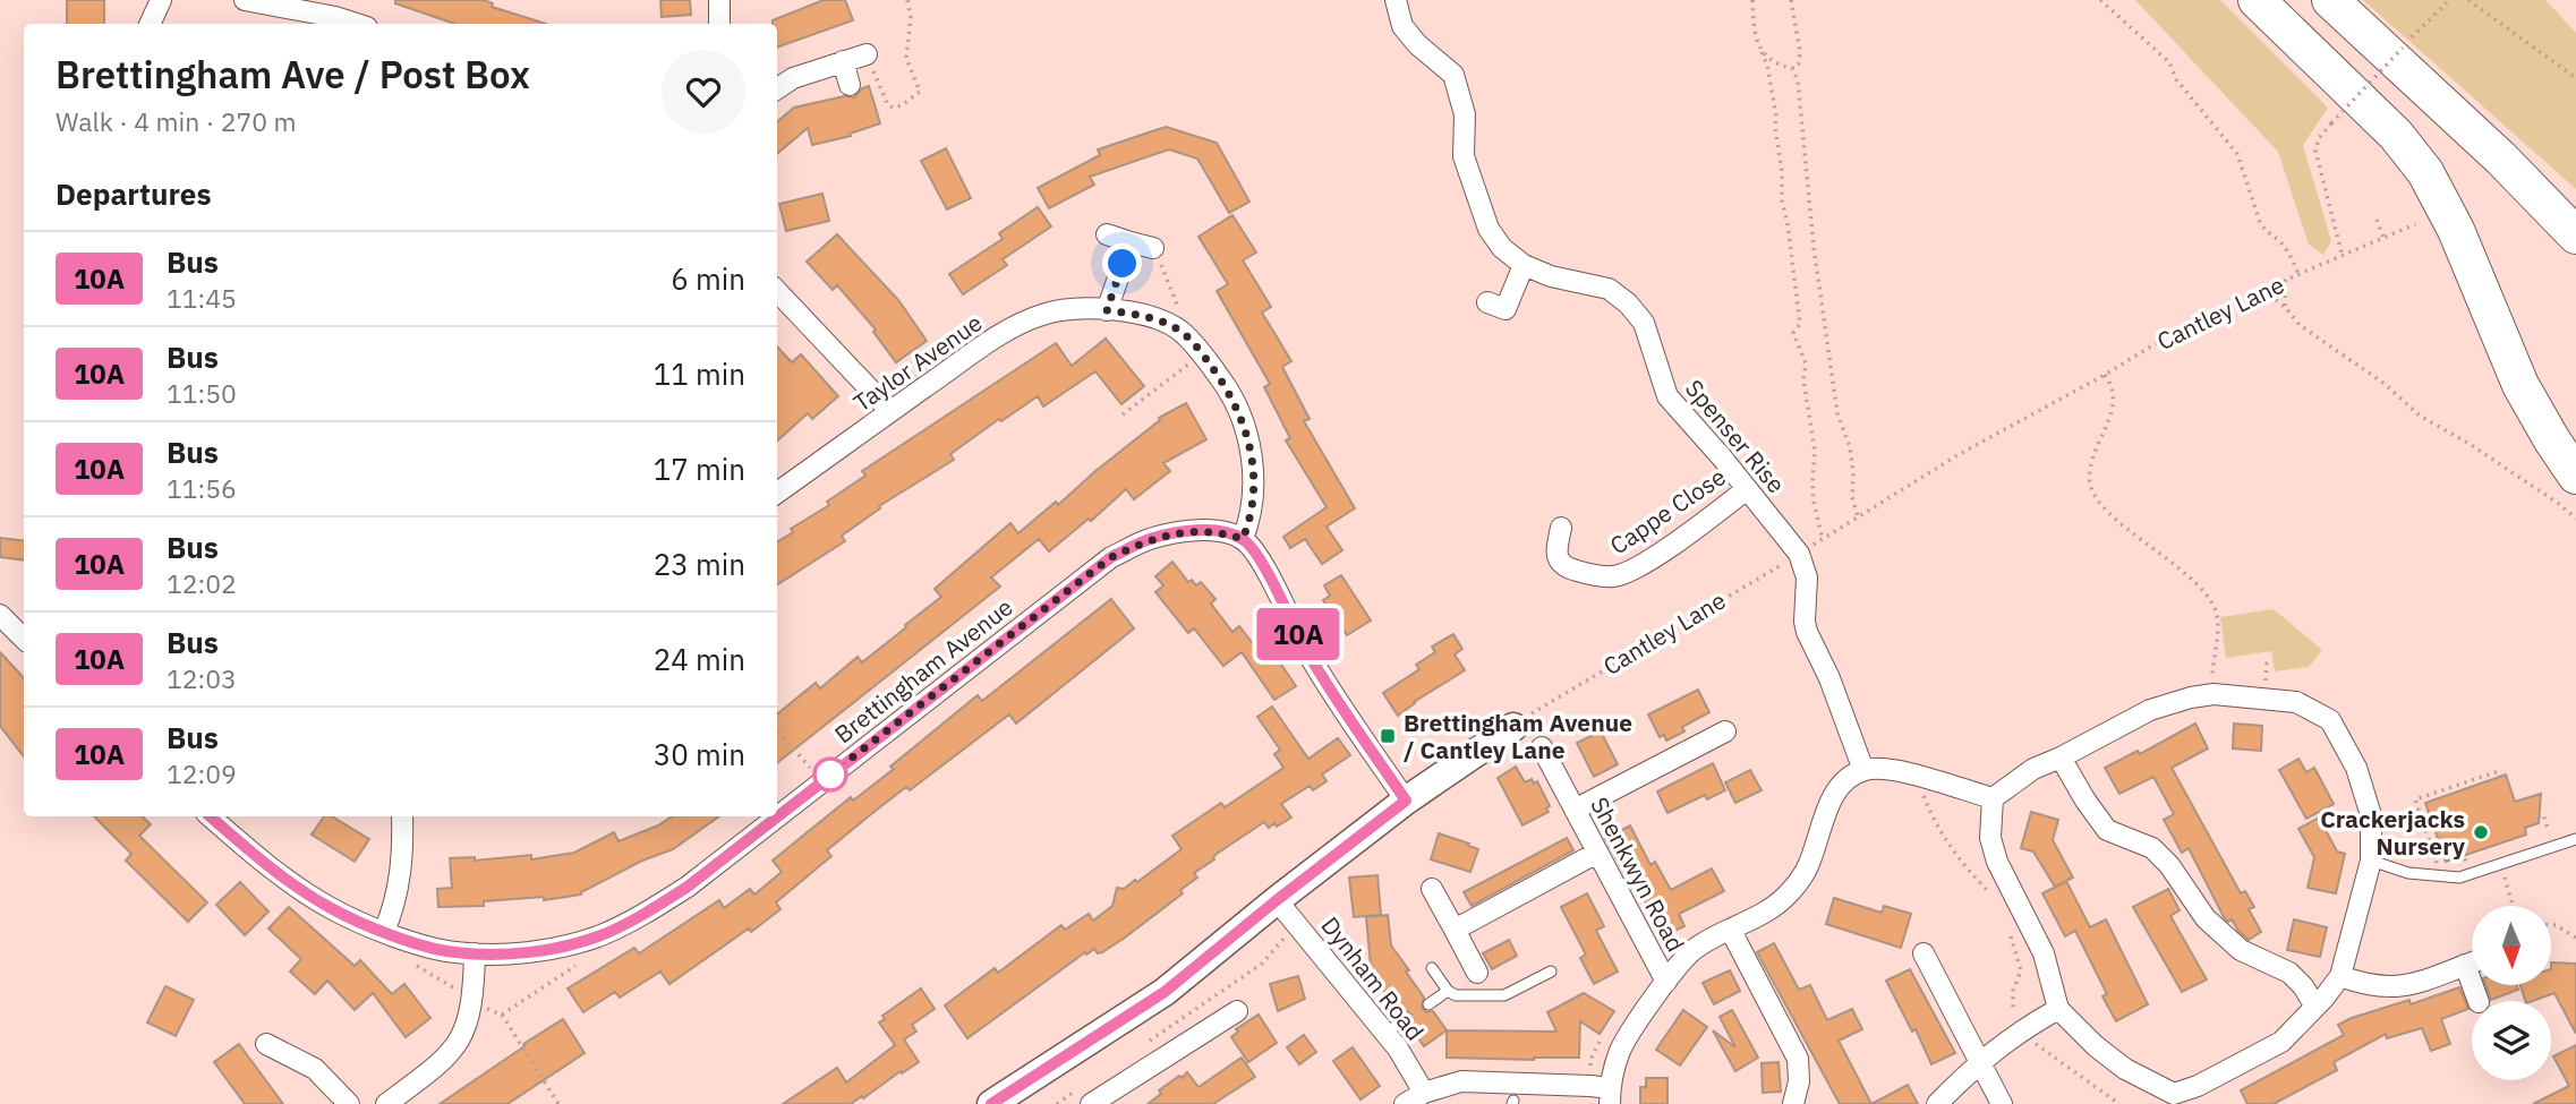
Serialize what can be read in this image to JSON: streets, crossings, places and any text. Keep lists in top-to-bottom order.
{
  "streets": {
    "street": [
      "Taylor Avenue",
      "Spenser Rise",
      "Cappe Close",
      "Brettingham Avenue",
      "Shenkwyn Road",
      "Dynham Road"
    ],
    "path": ["Cantley Lane"]
  },
  "crossings": [
    ["Cantley Lane", "Spenser Rise"],
    ["Taylor Avenue", "Brettingham Avenue"],
    ["Spenser Rise", "Cappe Close"]
  ],
  "places": {
    "transit": ["Brettingham Avenue / Cantley Lane"],
    "other": ["Crackerjacks Nursery"]
  },
  "lines": ["bus line 10A"],
  "north": "bottom",
  "page": {
    "on_map": "10A",
    "heading": [
      ["Brettingham Ave / Post Box", "Walk · 4 min · 270 m"],
      "Departures"
    ],
    "list": [
      {
        "mark": "10A",
        "name": "Bus",
        "note": "11:45",
        "value": "6 min"
      },
      {
        "mark": "10A",
        "name": "Bus",
        "note": "11:50",
        "value": "11 min"
      },
      {
        "mark": "10A",
        "name": "Bus",
        "note": "11:56",
        "value": "17 min"
      },
      {
        "mark": "10A",
        "name": "Bus",
        "note": "12:02",
        "value": "23 min"
      },
      {
        "mark": "10A",
        "name": "Bus",
        "note": "12:03",
        "value": "24 min"
      },
      {
        "mark": "10A",
        "name": "Bus",
        "note": "12:09",
        "value": "30 min"
      }
    ]
  }
}
